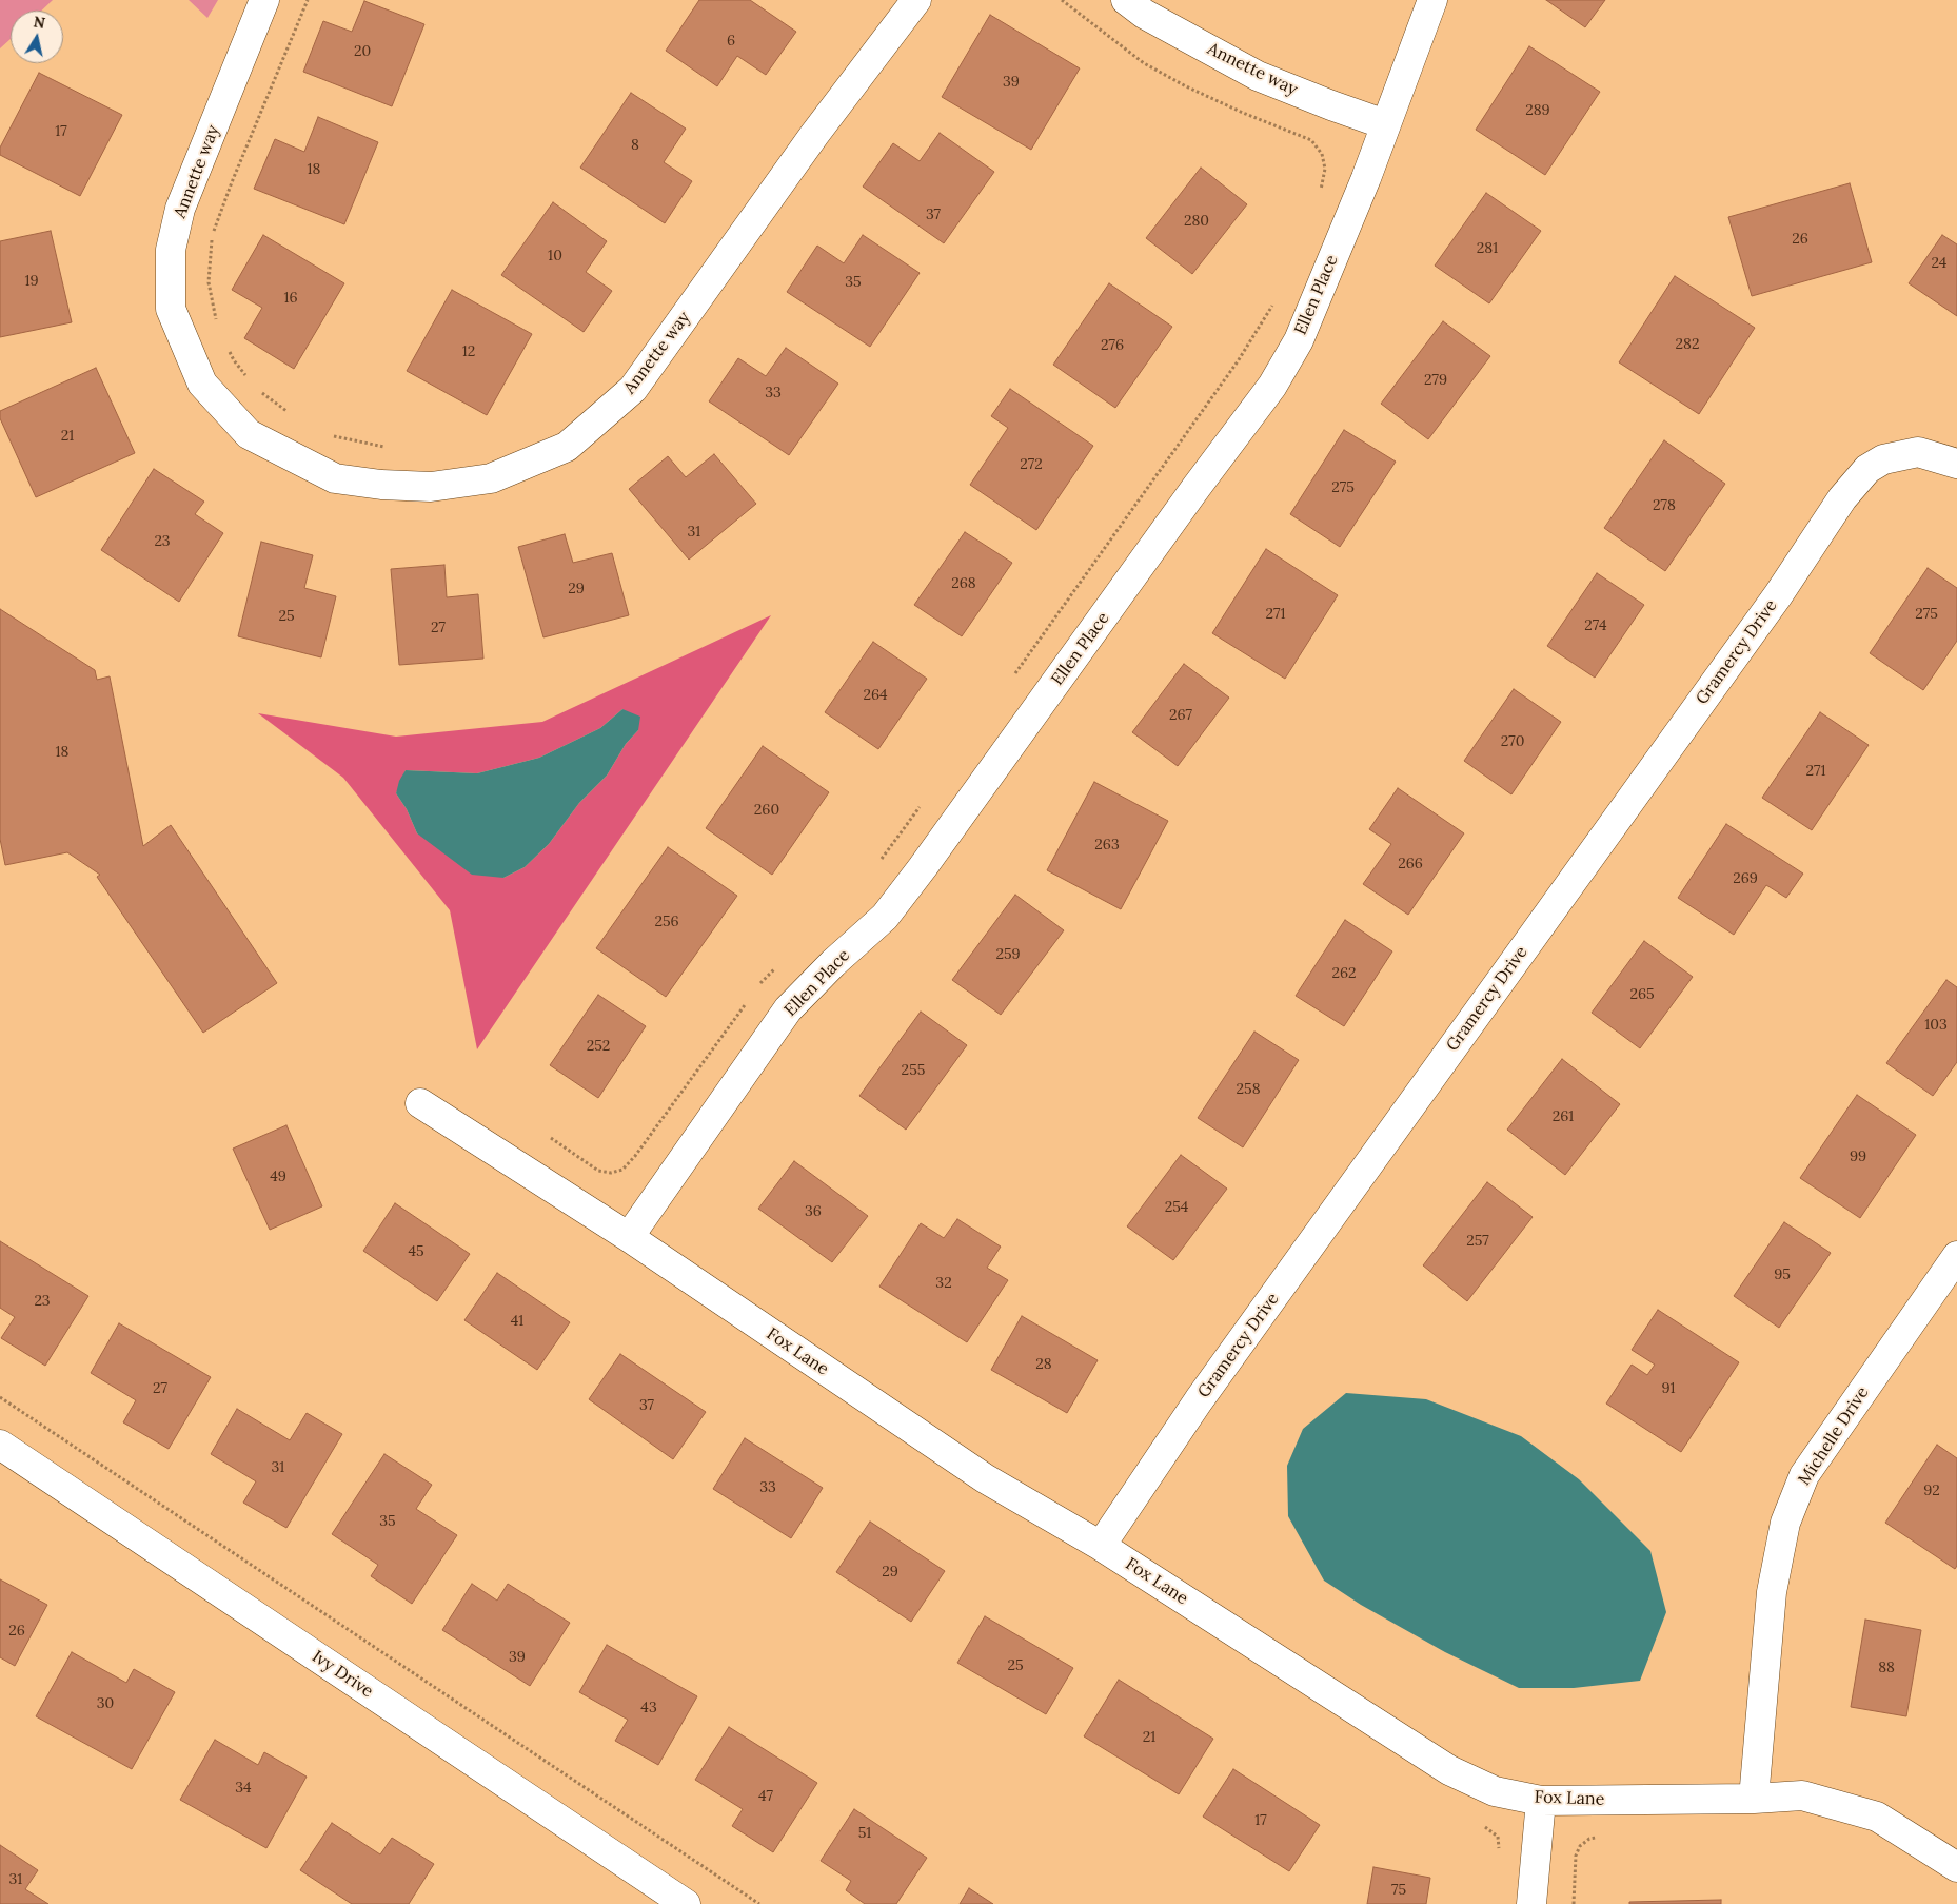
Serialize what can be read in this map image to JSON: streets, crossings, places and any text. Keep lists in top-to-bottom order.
{
  "streets": {
    "street": [
      "Annette way",
      "Ellen Place",
      "Gramercy Drive",
      "Fox Lane",
      "Michelle Drive",
      "Ivy Drive"
    ]
  },
  "crossings": [
    ["Annette way", "Ellen Place"],
    ["Ellen Place", "Fox Lane"],
    ["Gramercy Drive", "Fox Lane"],
    ["Fox Lane", "Michelle Drive"]
  ],
  "house_numbers": [
    "6",
    "20",
    "39",
    "289",
    "17",
    "8",
    "18",
    "37",
    "280",
    "26",
    "281",
    "10",
    "24",
    "19",
    "35",
    "16",
    "282",
    "276",
    "12",
    "279",
    "33",
    "21",
    "272",
    "275",
    "278",
    "31",
    "23",
    "268",
    "29",
    "271",
    "275",
    "25",
    "274",
    "27",
    "264",
    "267",
    "270",
    "18",
    "271",
    "260",
    "263",
    "266",
    "269",
    "256",
    "259",
    "262",
    "265",
    "103",
    "252",
    "255",
    "258",
    "261",
    "99",
    "49",
    "254",
    "36",
    "257",
    "45",
    "95",
    "32",
    "23",
    "41",
    "28",
    "27",
    "91",
    "37",
    "31",
    "33",
    "92",
    "35",
    "29",
    "26",
    "39",
    "25",
    "88",
    "30",
    "43",
    "21",
    "34",
    "47",
    "17",
    "51",
    "31",
    "75"
  ],
  "north": "top"
}
